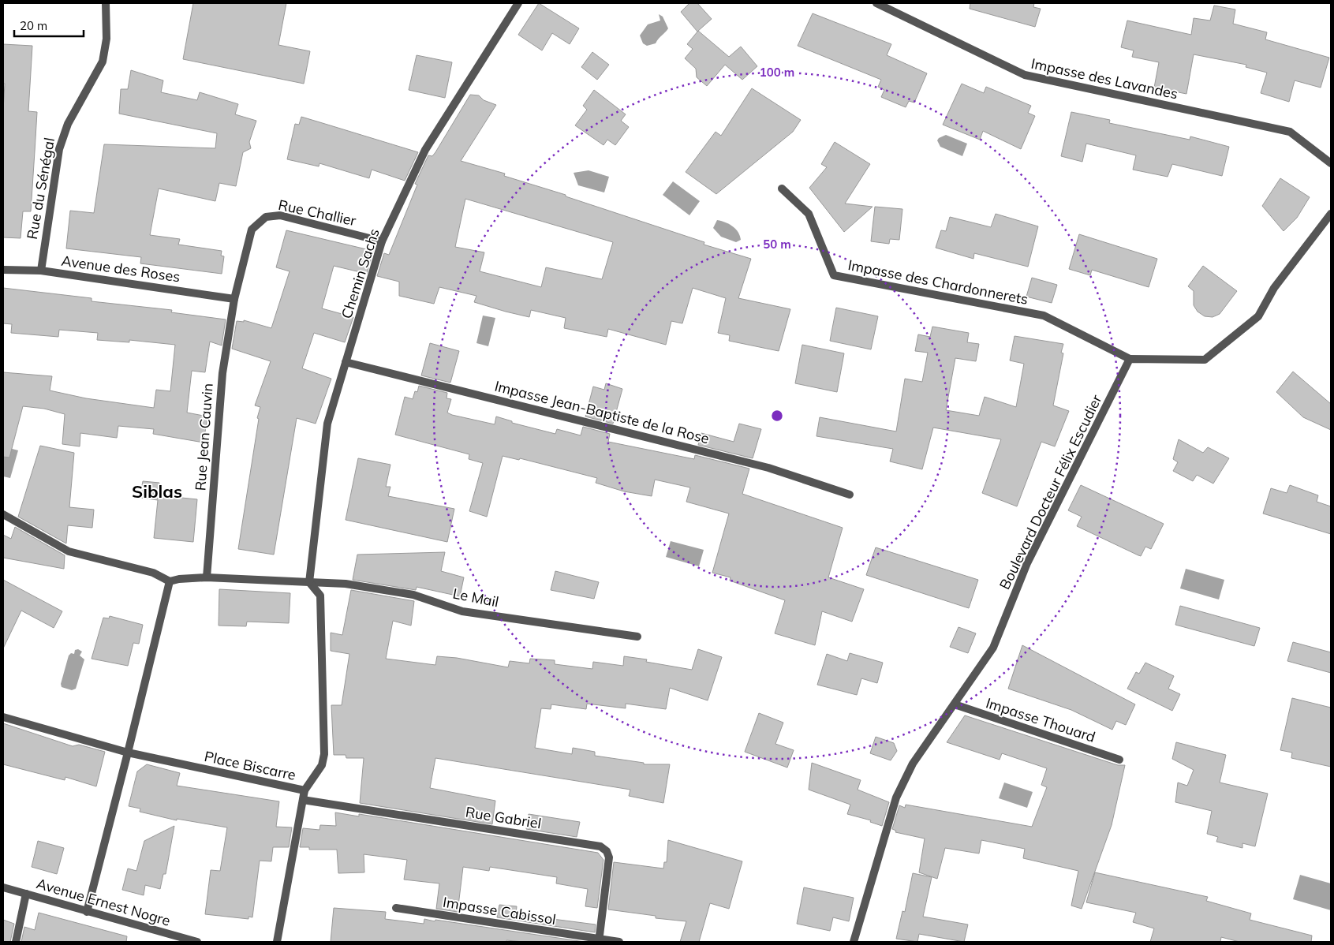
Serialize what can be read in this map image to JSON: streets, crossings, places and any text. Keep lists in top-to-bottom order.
{
  "streets": {
    "street": [
      "Impasse des Lavandes",
      "Rue du Sénégal",
      "Rue Challier",
      "Avenue des Roses",
      "Chemin Sachs",
      "Impasse des Chardonnerets",
      "Impasse Jean-Baptiste de la Rose",
      "Rue Jean Cauvin",
      "Boulevard Docteur Félix Escudier",
      "Le Mail",
      "Impasse Thouard",
      "Place Biscarre",
      "Rue Gabriel",
      "Avenue Ernest Nogre",
      "Impasse Cabissol"
    ]
  },
  "crossings": [
    ["Rue du Sénégal", "Avenue des Roses"],
    ["Rue Challier", "Avenue des Roses"],
    ["Rue Challier", "Chemin Sachs"],
    ["Rue Challier", "Rue Jean Cauvin"],
    ["Avenue des Roses", "Rue Jean Cauvin"],
    ["Chemin Sachs", "Impasse Jean-Baptiste de la Rose"],
    ["Chemin Sachs", "Le Mail"],
    ["Chemin Sachs", "Place Biscarre"],
    ["Impasse des Chardonnerets", "Boulevard Docteur Félix Escudier"],
    ["Boulevard Docteur Félix Escudier", "Impasse Thouard"],
    ["Le Mail", "Place Biscarre"],
    ["Rue Gabriel", "Impasse Cabissol"]
  ],
  "districts": ["Siblas"],
  "scale_bar": "20 m",
  "rings": ["100 m", "50 m"]
}
